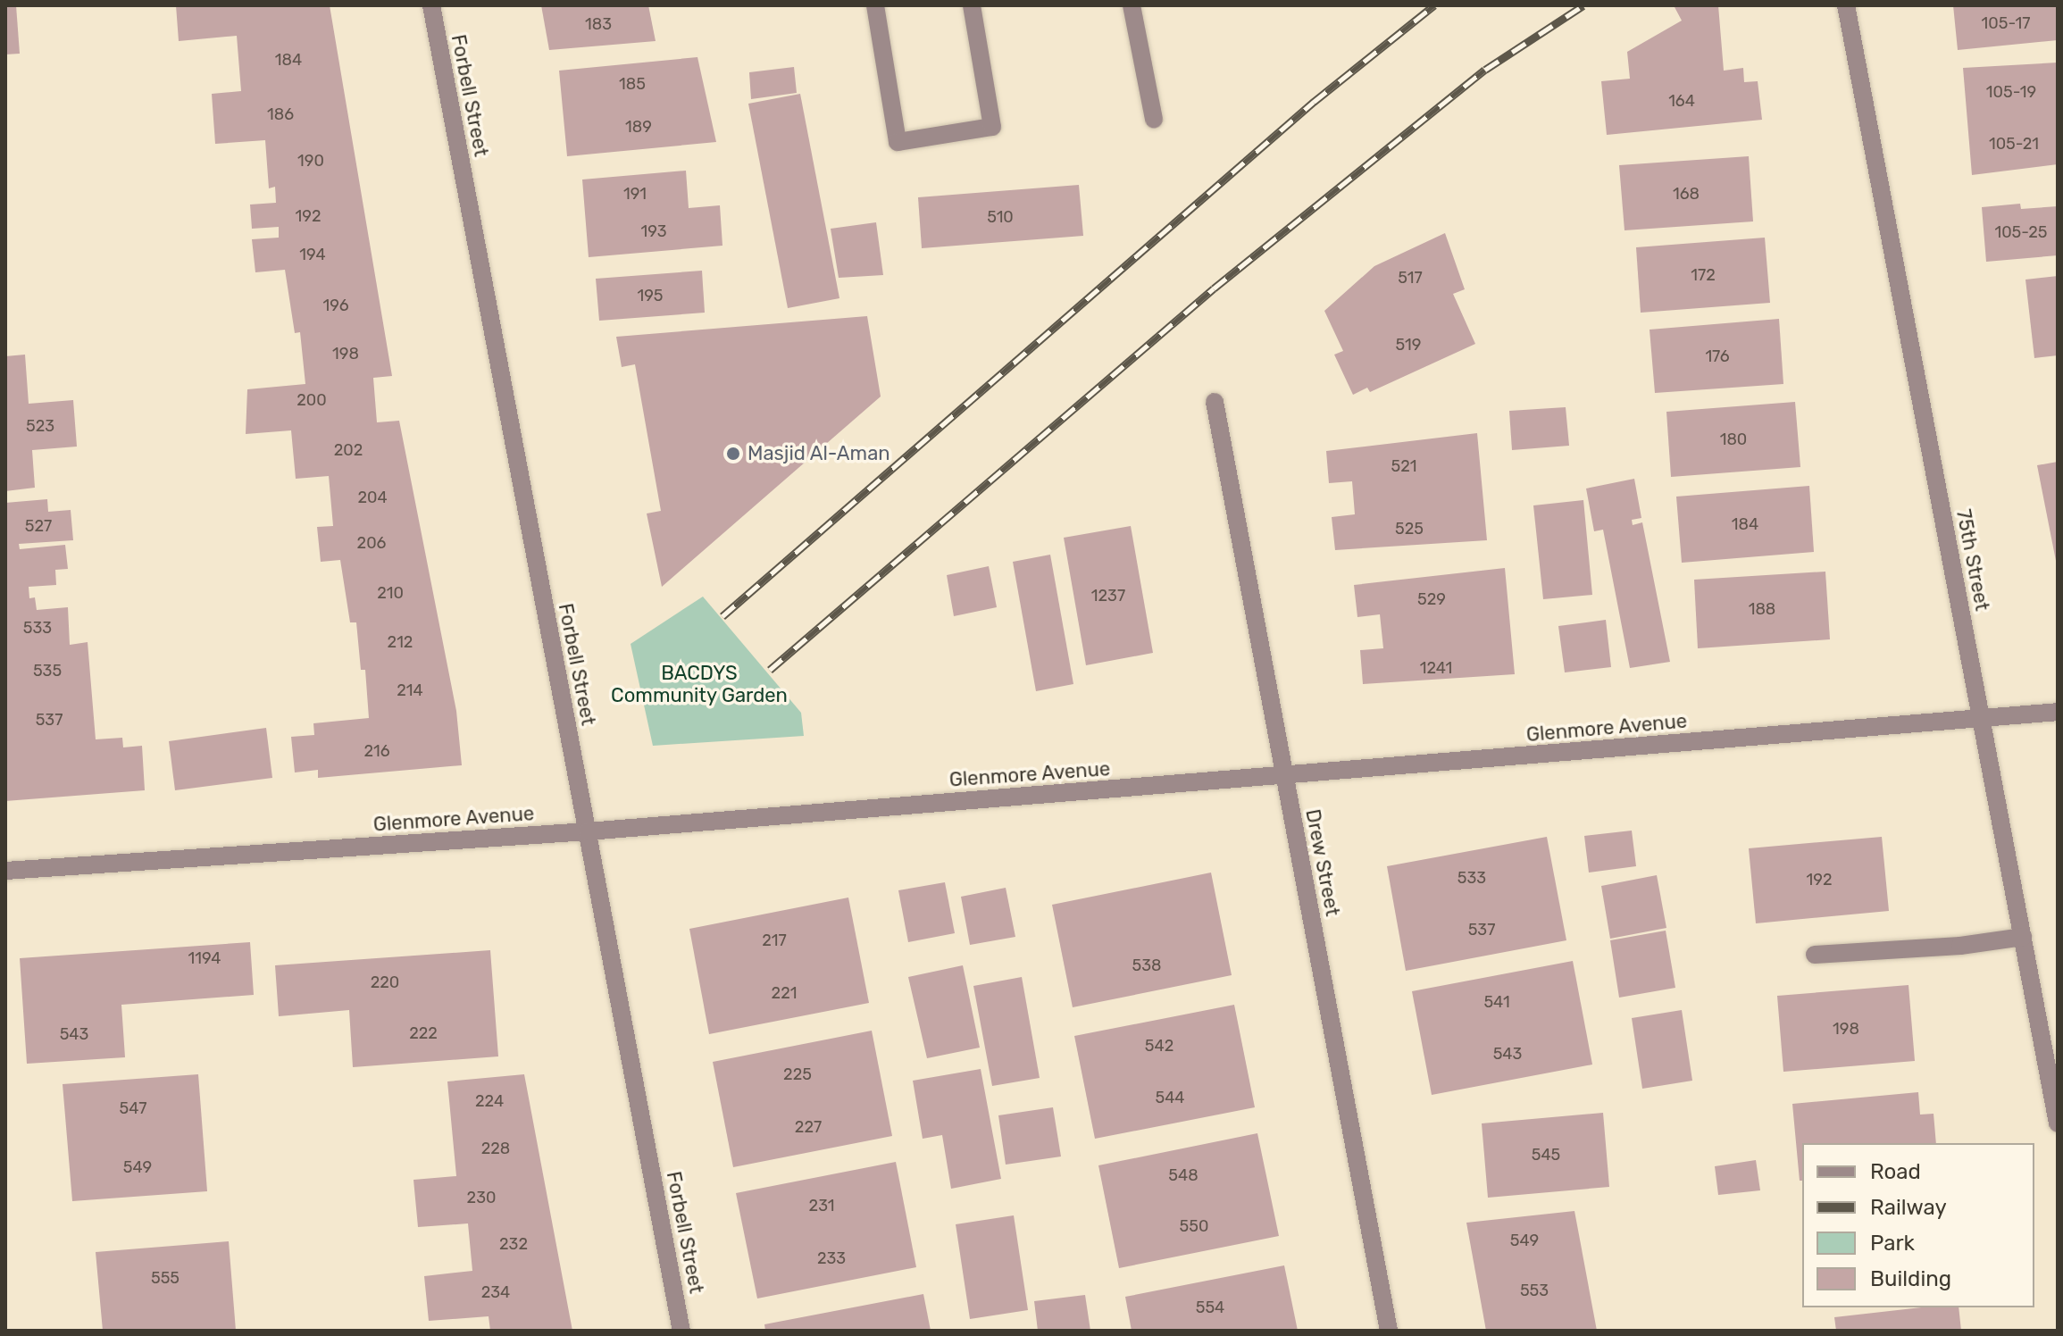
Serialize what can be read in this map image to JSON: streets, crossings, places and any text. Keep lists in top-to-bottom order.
{
  "streets": {
    "street": [
      "Forbell Street",
      "75th Street",
      "Glenmore Avenue",
      "Drew Street"
    ]
  },
  "crossings": [
    ["Forbell Street", "Glenmore Avenue"],
    ["75th Street", "Glenmore Avenue"],
    ["Glenmore Avenue", "Drew Street"]
  ],
  "parks": ["BACDYS Community Garden"],
  "places": ["Masjid Al-Aman"],
  "house_numbers": [
    "105-17",
    "183",
    "184",
    "185",
    "105-19",
    "164",
    "186",
    "189",
    "105-21",
    "190",
    "191",
    "168",
    "192",
    "510",
    "193",
    "105-25",
    "194",
    "172",
    "517",
    "195",
    "196",
    "519",
    "198",
    "176",
    "200",
    "523",
    "180",
    "202",
    "521",
    "204",
    "184",
    "527",
    "525",
    "206",
    "210",
    "1237",
    "529",
    "188",
    "533",
    "212",
    "1241",
    "535",
    "214",
    "537",
    "216",
    "533",
    "192",
    "537",
    "217",
    "1194",
    "538",
    "220",
    "221",
    "541",
    "198",
    "222",
    "543",
    "542",
    "543",
    "225",
    "544",
    "224",
    "547",
    "227",
    "228",
    "545",
    "549",
    "548",
    "230",
    "231",
    "550",
    "549",
    "232",
    "233",
    "555",
    "553",
    "234",
    "554"
  ],
  "legend": [
    "Road",
    "Railway",
    "Park",
    "Building"
  ]
}
